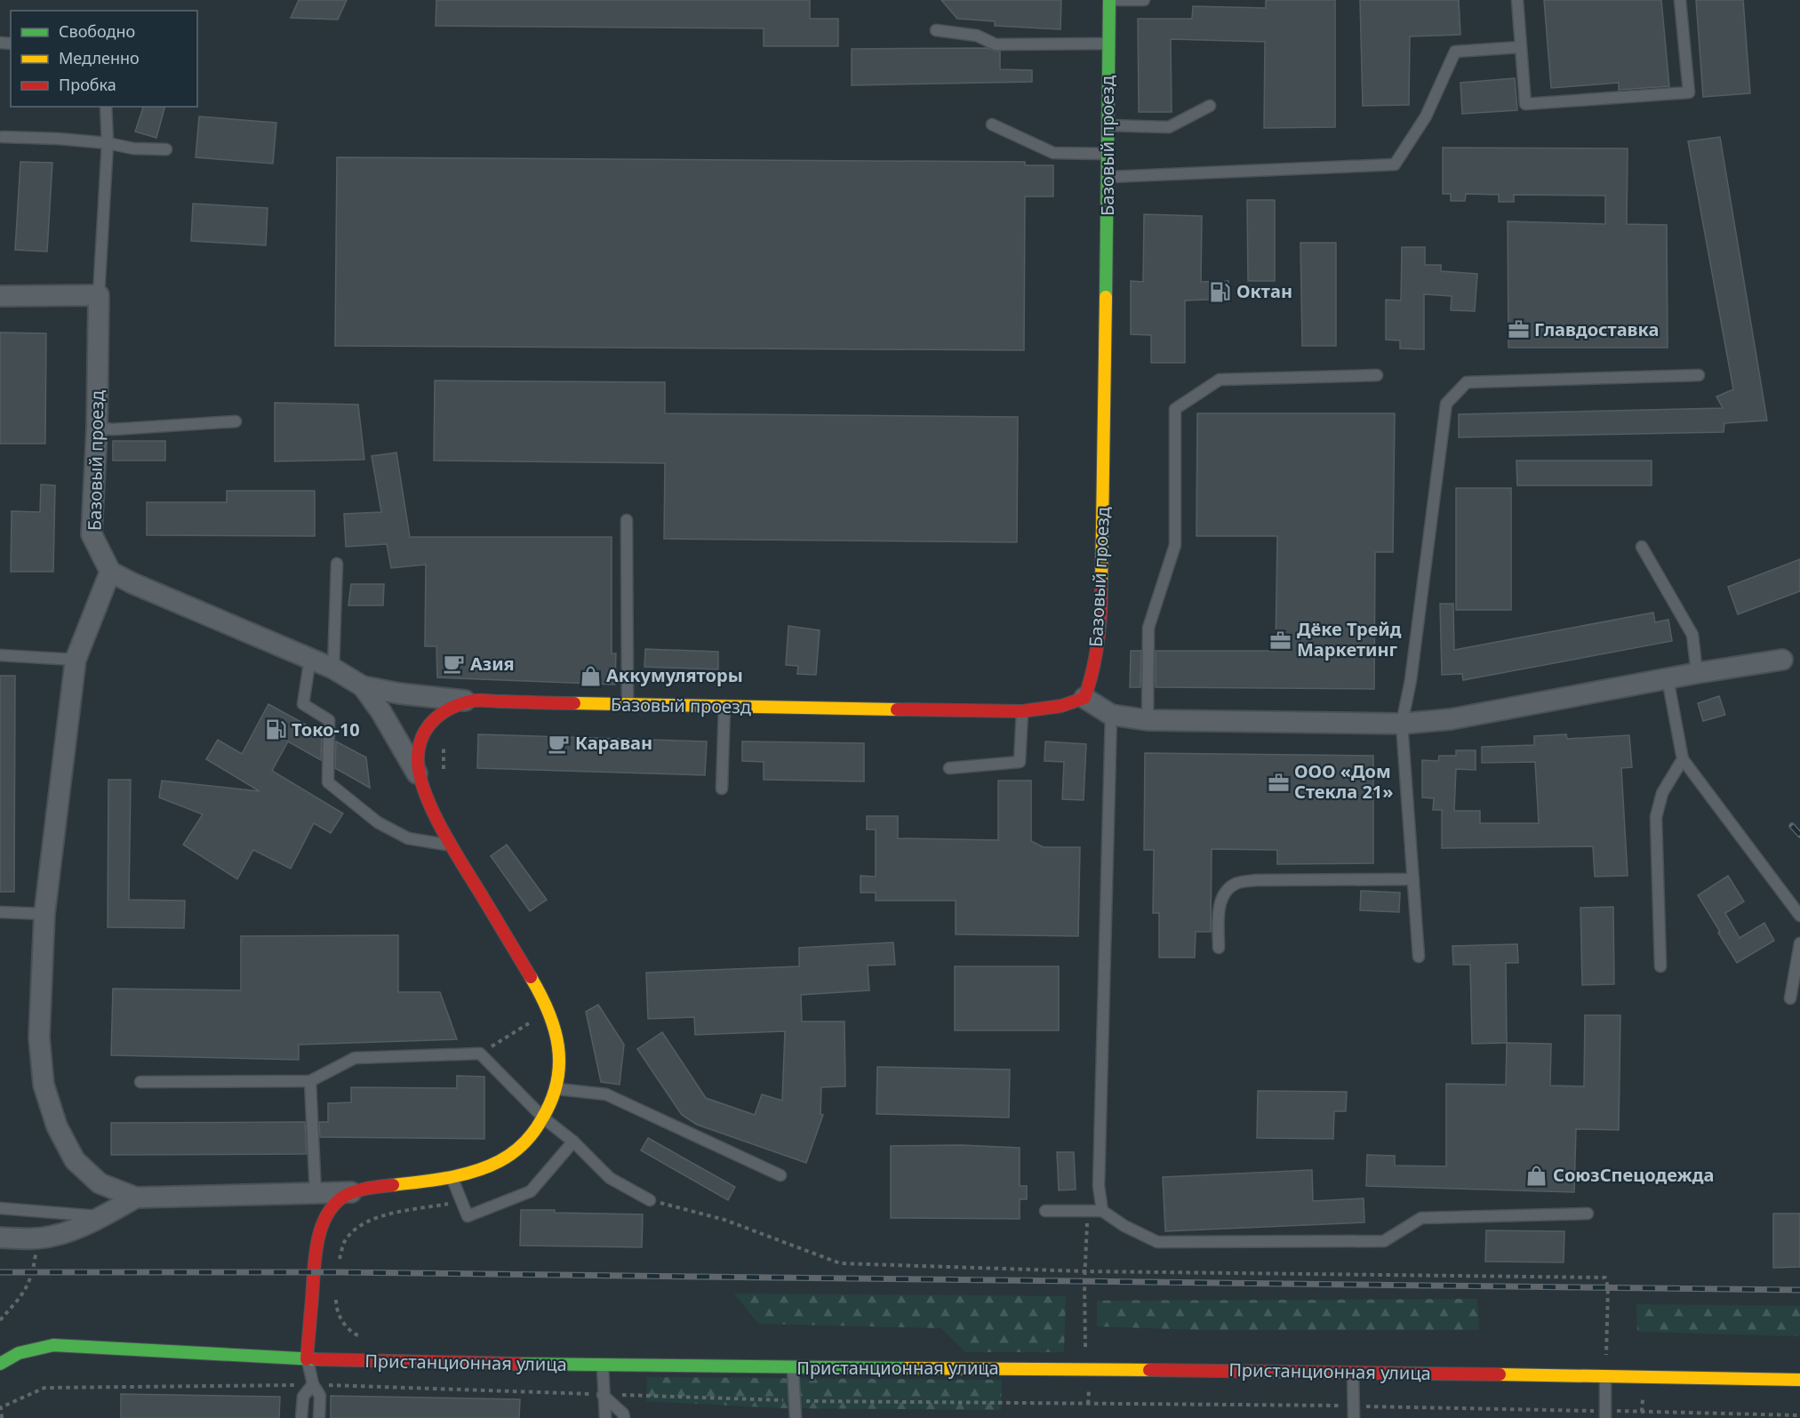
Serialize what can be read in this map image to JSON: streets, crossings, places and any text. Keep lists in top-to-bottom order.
{
  "streets": {
    "street": ["Базовый проезд", "Пристанционная улица"]
  },
  "crossings": [
    ["Базовый проезд", "Пристанционная улица"]
  ],
  "places": {
    "fuel station": ["Октан", "Токо-10"],
    "office": ["Главдоставка", "Дёке Трейд Маркетинг", "ООО «Дом Стекла 21»"],
    "cafe": ["Азия", "Караван"],
    "shop": ["Аккумуляторы", "СоюзСпецодежда"]
  },
  "legend": ["Свободно", "Медленно", "Пробка"]
}
